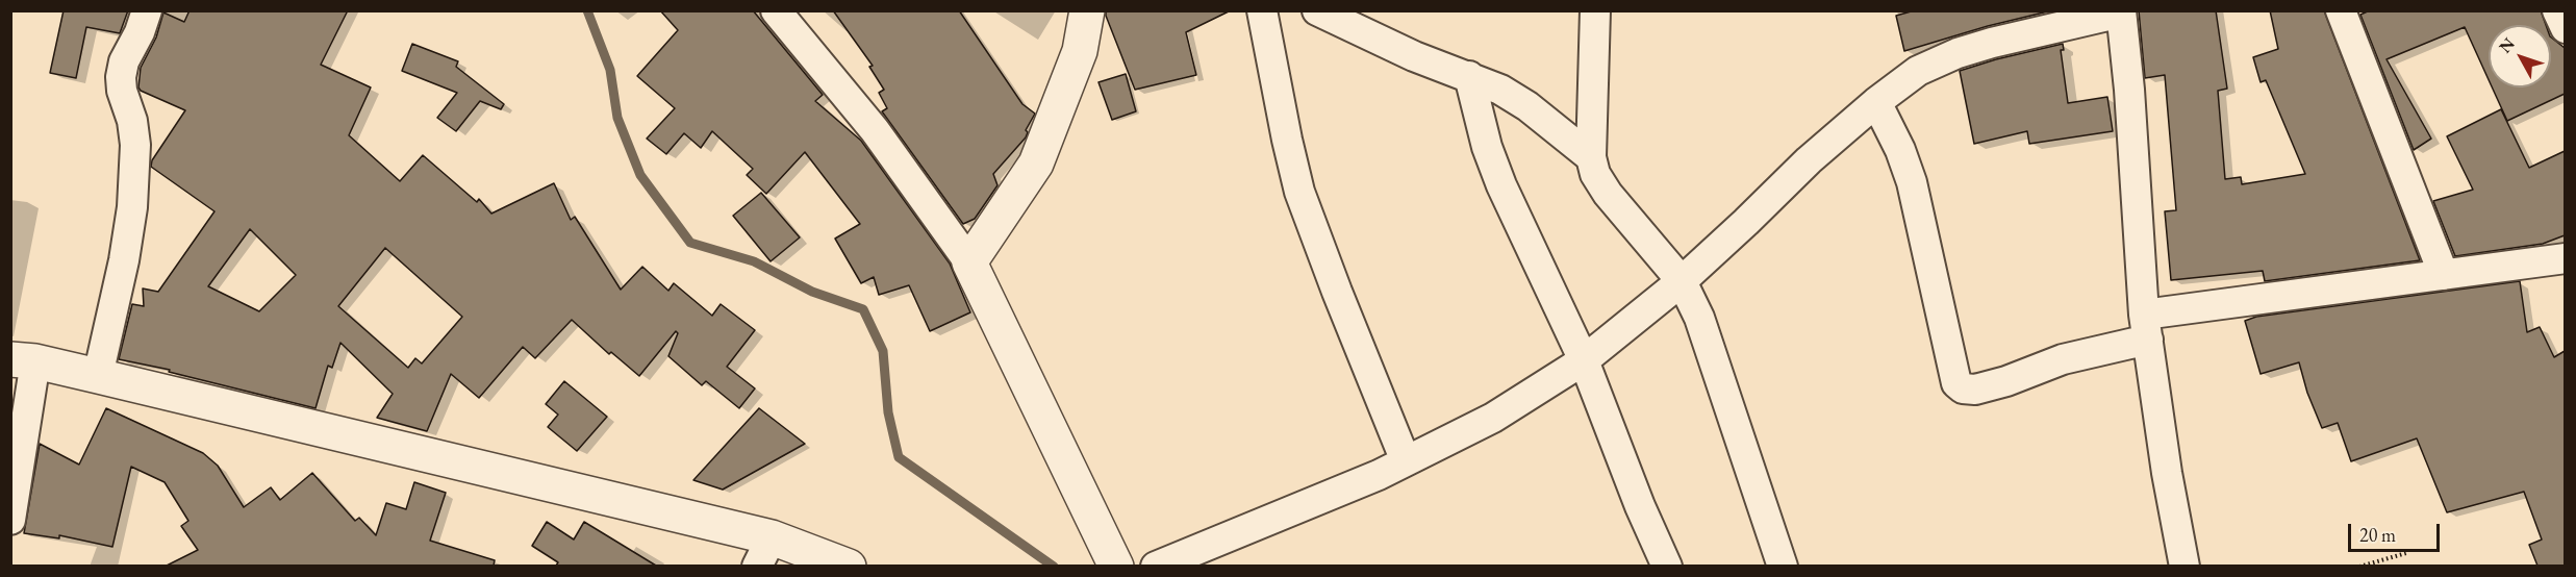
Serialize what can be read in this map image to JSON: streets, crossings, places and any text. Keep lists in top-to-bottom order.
{
  "scale_bar": "20 m",
  "north": "top left"
}
